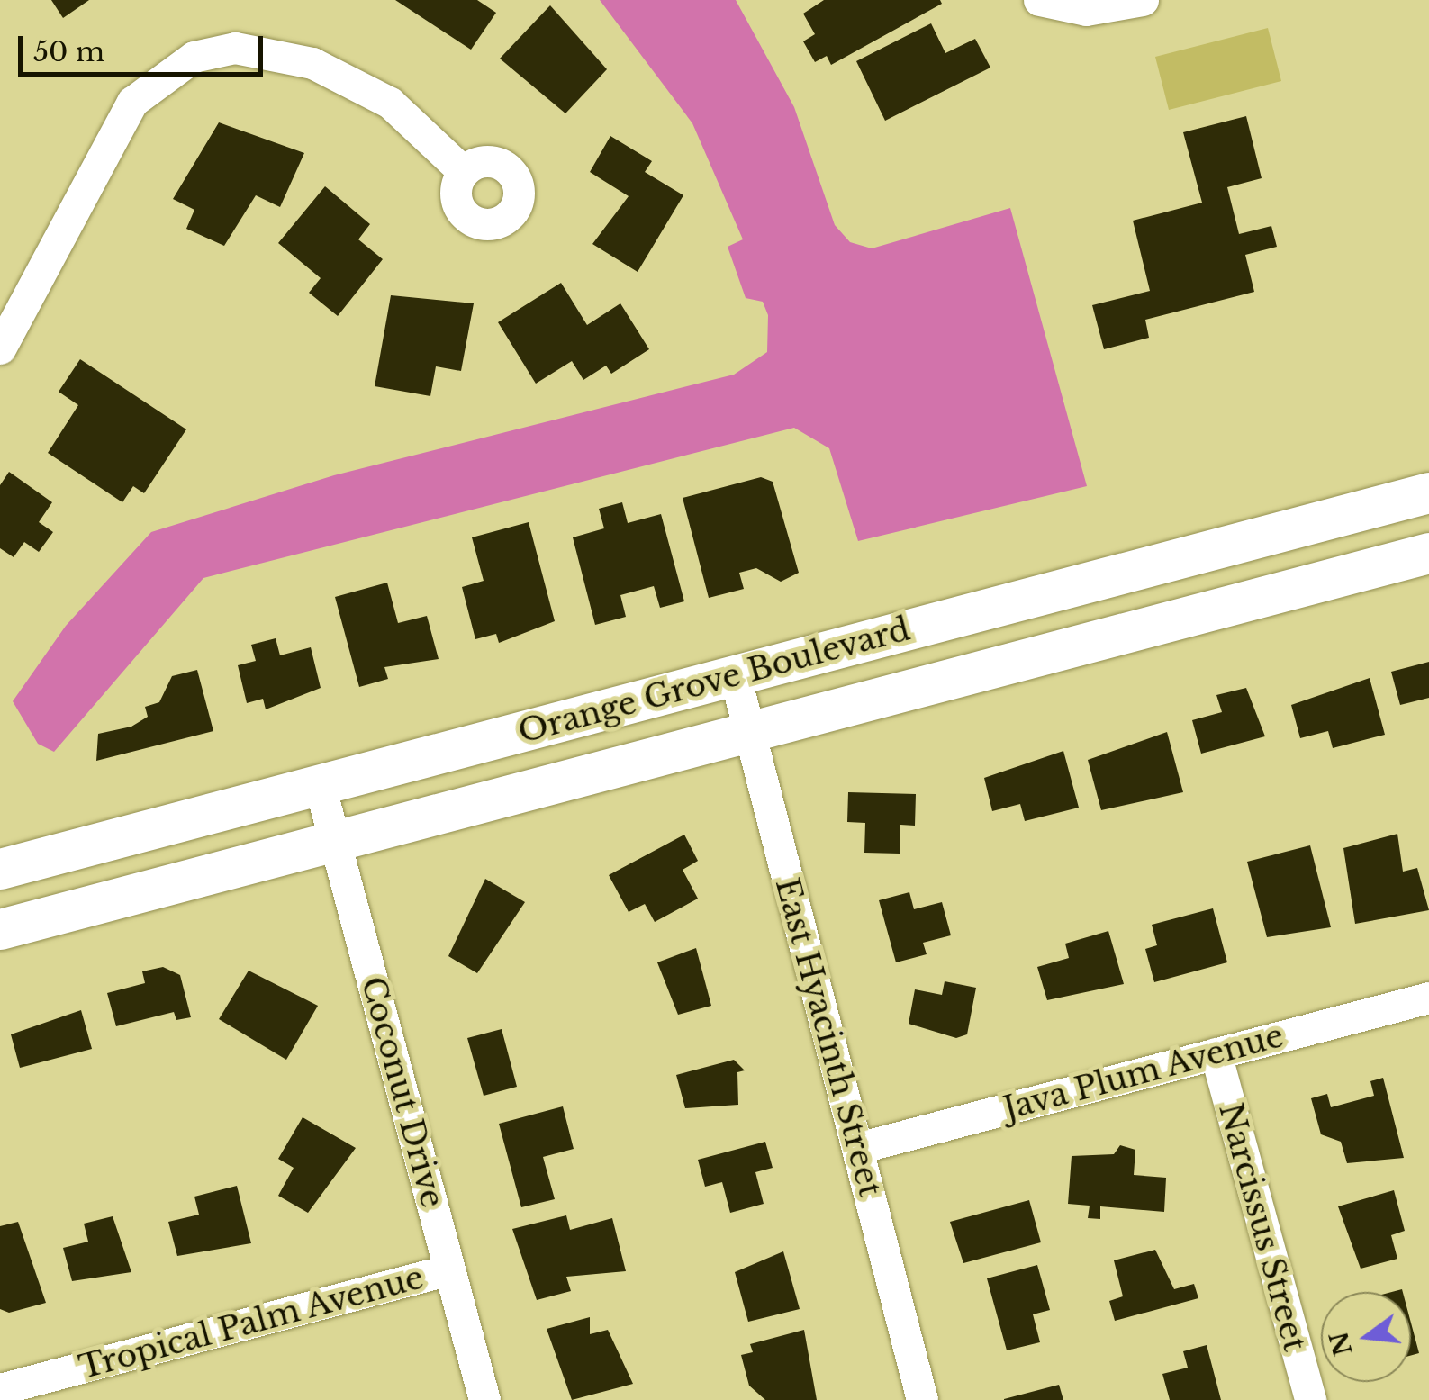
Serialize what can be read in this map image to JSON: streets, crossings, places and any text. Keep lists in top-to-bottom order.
{
  "streets": {
    "street": [
      "Orange Grove Boulevard",
      "East Hyacinth Street",
      "Java Plum Avenue",
      "Coconut Drive",
      "Narcissus Street",
      "Tropical Palm Avenue"
    ]
  },
  "crossings": [
    ["Orange Grove Boulevard", "East Hyacinth Street"],
    ["Orange Grove Boulevard", "Coconut Drive"],
    ["East Hyacinth Street", "Java Plum Avenue"],
    ["Java Plum Avenue", "Narcissus Street"],
    ["Coconut Drive", "Tropical Palm Avenue"]
  ],
  "scale_bar": "50 m",
  "north": "left"
}
